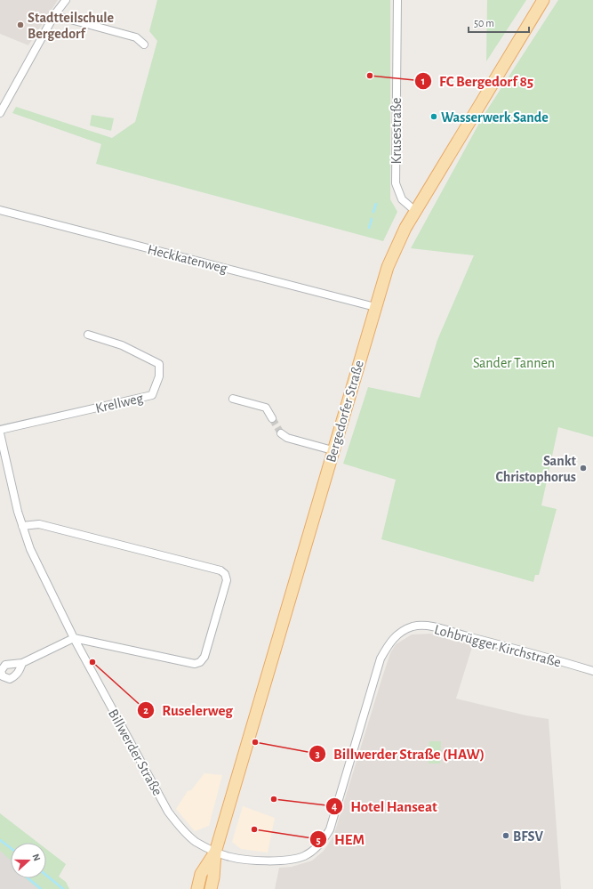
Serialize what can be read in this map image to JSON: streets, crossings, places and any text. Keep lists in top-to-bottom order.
{
  "streets": {
    "main road": ["Bergedorfer Straße"],
    "street": [
      "Krusestraße",
      "Heckkatenweg",
      "Krellweg",
      "Lohbrügger Kirchstraße",
      "Billwerder Straße"
    ]
  },
  "crossings": [
    ["Krusestraße", "Bergedorfer Straße"],
    ["Heckkatenweg", "Bergedorfer Straße"],
    ["Bergedorfer Straße", "Lohbrügger Kirchstraße"],
    ["Bergedorfer Straße", "Billwerder Straße"],
    ["Lohbrügger Kirchstraße", "Billwerder Straße"]
  ],
  "parks": ["Sander Tannen"],
  "places": [
    "Stadtteilschule Bergedorf",
    "FC Bergedorf 85",
    "Wasserwerk Sande",
    "Sankt Christophorus",
    "Ruselerweg",
    "Billwerder Straße (HAW)",
    "Hotel Hanseat",
    "HEM",
    "BFSV"
  ],
  "scale_bar": "50 m",
  "north": "right"
}
